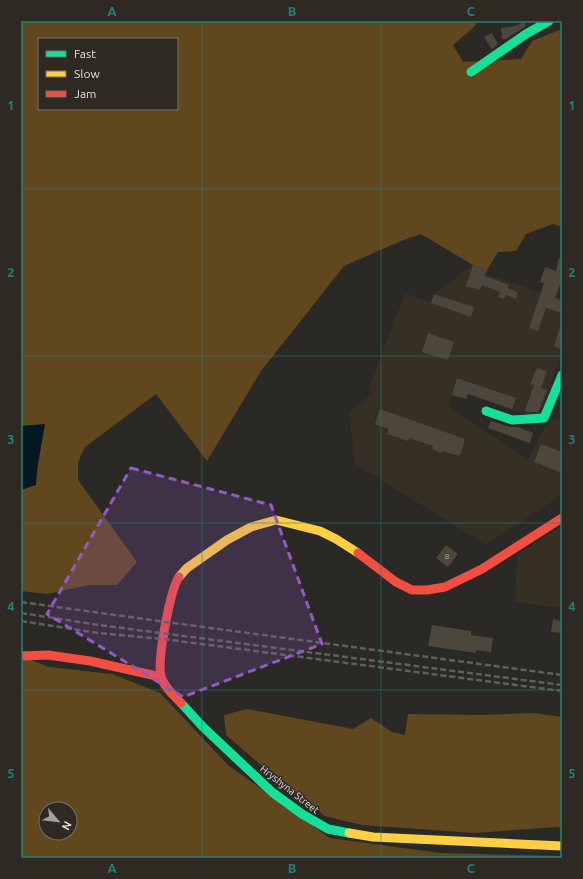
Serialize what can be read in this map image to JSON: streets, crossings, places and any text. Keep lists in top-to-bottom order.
{
  "streets": {
    "street": ["Hryshyna Street"]
  },
  "house_numbers": ["8"],
  "legend": ["Fast", "Slow", "Jam"],
  "north": "bottom right",
  "grid": {
    "columns": ["A", "B", "C"],
    "rows": [
      "1",
      "2",
      "3",
      "4",
      "5"
    ]
  }
}
